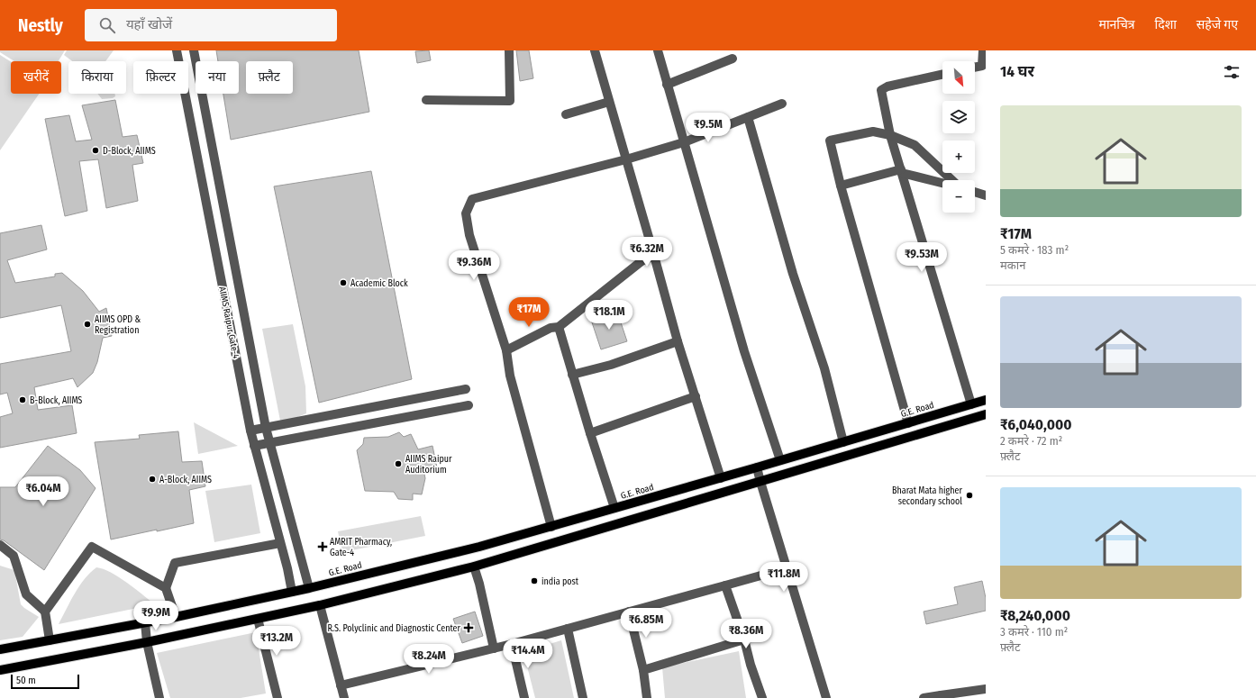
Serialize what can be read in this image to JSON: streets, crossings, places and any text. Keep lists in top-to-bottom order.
{
  "streets": {
    "main road": ["G.E. Road"],
    "street": ["AIIMS Raipur Gate-4"]
  },
  "crossings": [
    ["AIIMS Raipur Gate-4", "G.E. Road"]
  ],
  "places": {
    "other": [
      "D-Block, AIIMS",
      "Academic Block",
      "AIIMS OPD & Registration",
      "B-Block, AIIMS",
      "AIIMS Raipur Auditorium",
      "A-Block, AIIMS",
      "Bharat Mata higher secondary school",
      "india post"
    ],
    "health": ["AMRIT Pharmacy, Gate-4", "R.S. Polyclinic and Diagnostic Center"]
  },
  "scale_bar": "50 m",
  "north": "bottom right",
  "page": {
    "header": "Nestly",
    "search": "यहाँ खोजें",
    "nav": ["मानचित्र", "दिशा", "सहेजे गए"],
    "heading": "14 घर",
    "map_buttons": ["+", "−"],
    "chip": [
      "खरीदें",
      "किराया",
      "फ़िल्टर",
      "नया",
      "फ़्लैट"
    ],
    "list": [
      {
        "name": "₹17M",
        "note": "5 कमरे · 183 m² · मकान"
      },
      {
        "name": "₹6,040,000",
        "note": "2 कमरे · 72 m² · फ़्लैट"
      },
      {
        "name": "₹8,240,000",
        "note": "3 कमरे · 110 m² · फ़्लैट"
      }
    ],
    "price": [
      "₹9.5M",
      "₹6.32M",
      "₹9.53M",
      "₹9.36M",
      "₹17M",
      "₹18.1M",
      "₹6.04M",
      "₹11.8M",
      "₹9.9M",
      "₹6.85M",
      "₹8.36M",
      "₹13.2M",
      "₹14.4M",
      "₹8.24M"
    ],
    "scale": "50 m"
  }
}
